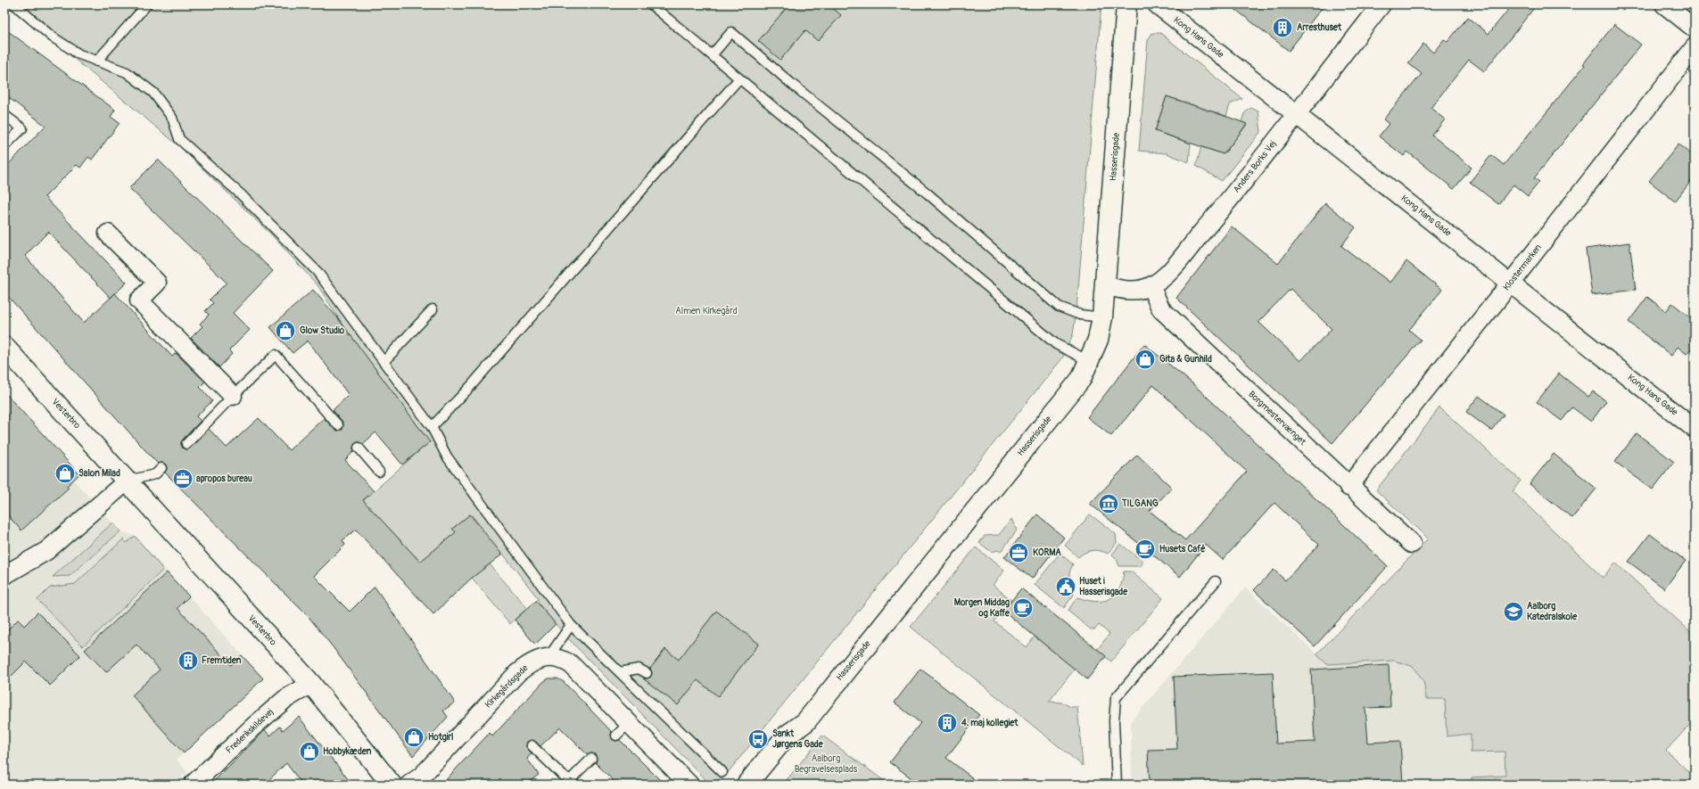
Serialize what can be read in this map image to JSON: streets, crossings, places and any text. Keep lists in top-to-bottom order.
{
  "streets": {
    "street": [
      "Kong Hans Gade",
      "Hasserisgade",
      "Anders Borks Vej",
      "Klostermarken",
      "Vesterbro",
      "Borgmestervænget",
      "Kirkegårdsgade",
      "Frederikskildevej"
    ]
  },
  "crossings": [
    ["Kong Hans Gade", "Anders Borks Vej"],
    ["Kong Hans Gade", "Klostermarken"],
    ["Hasserisgade", "Anders Borks Vej"],
    ["Anders Borks Vej", "Borgmestervænget"],
    ["Klostermarken", "Borgmestervænget"],
    ["Vesterbro", "Frederikskildevej"]
  ],
  "parks": ["Almen Kirkegård", "Aalborg Begravelsesplads"],
  "places": {
    "building": ["Arresthuset", "Fremtiden", "4. maj kollegiet"],
    "shop": [
      "Glow Studio",
      "Gita & Gunhild",
      "Salon Milad",
      "Hotgirl",
      "Hobbykæden"
    ],
    "office": ["apropos bureau", "KORMA"],
    "museum": ["TILGANG"],
    "cafe": ["Husets Café", "Morgen Middag og Kaffe"],
    "public building": ["Huset i Hasserisgade"],
    "school or university": ["Aalborg Katedralskole"],
    "bus stop": ["Sankt Jørgens Gade"]
  }
}
